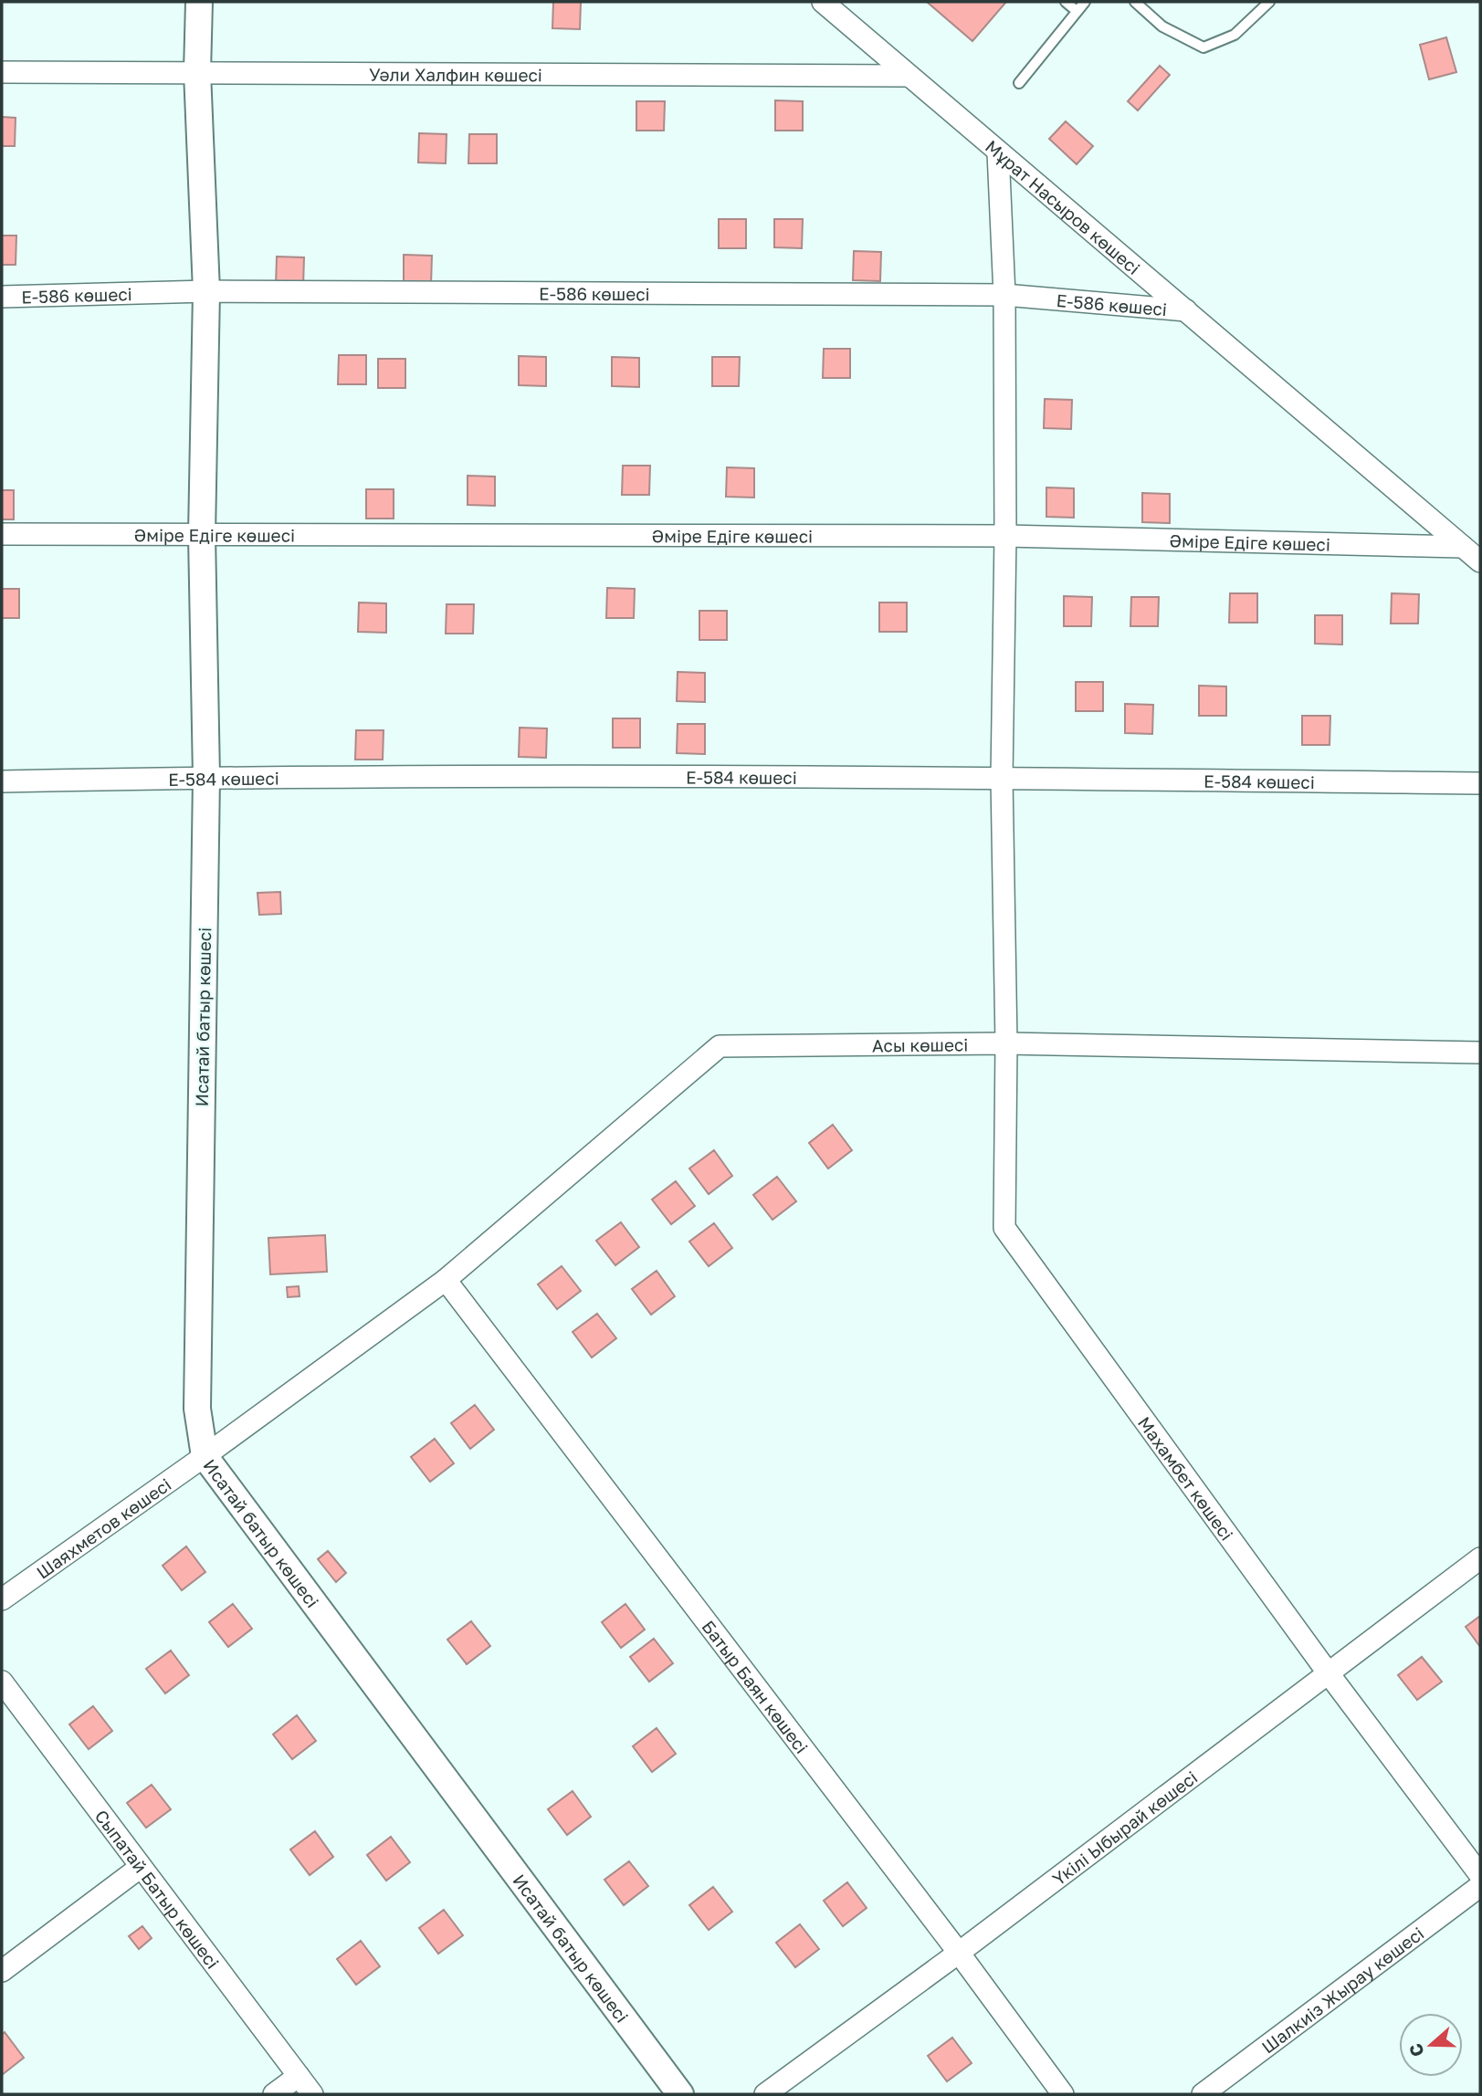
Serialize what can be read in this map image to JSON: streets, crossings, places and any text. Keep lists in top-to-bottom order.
{
  "streets": {
    "street": [
      "Уәли Халфин көшесі",
      "Мұрат Насыров көшесі",
      "Е-586 көшесі",
      "Әміре Едіге көшесі",
      "Е-584 көшесі",
      "Исатай батыр көшесі",
      "Асы көшесі",
      "Махамбет көшесі",
      "Шаяхметов көшесі",
      "Батыр Баян көшесі",
      "Үкілі Ыбырай көшесі",
      "Сыпатай Батыр көшесі",
      "Шалкиіз Жырау көшесі"
    ]
  },
  "crossings": [
    ["Уәли Халфин көшесі", "Мұрат Насыров көшесі"],
    ["Уәли Халфин көшесі", "Исатай батыр көшесі"],
    ["Мұрат Насыров көшесі", "Е-586 көшесі"],
    ["Мұрат Насыров көшесі", "Әміре Едіге көшесі"],
    ["Мұрат Насыров көшесі", "Махамбет көшесі"],
    ["Е-586 көшесі", "Исатай батыр көшесі"],
    ["Е-586 көшесі", "Махамбет көшесі"],
    ["Әміре Едіге көшесі", "Исатай батыр көшесі"],
    ["Әміре Едіге көшесі", "Махамбет көшесі"],
    ["Е-584 көшесі", "Исатай батыр көшесі"],
    ["Е-584 көшесі", "Махамбет көшесі"],
    ["Исатай батыр көшесі", "Асы көшесі"],
    ["Исатай батыр көшесі", "Шаяхметов көшесі"],
    ["Асы көшесі", "Махамбет көшесі"],
    ["Асы көшесі", "Шаяхметов көшесі"],
    ["Асы көшесі", "Батыр Баян көшесі"],
    ["Махамбет көшесі", "Үкілі Ыбырай көшесі"],
    ["Батыр Баян көшесі", "Үкілі Ыбырай көшесі"]
  ],
  "north": "left"
}
